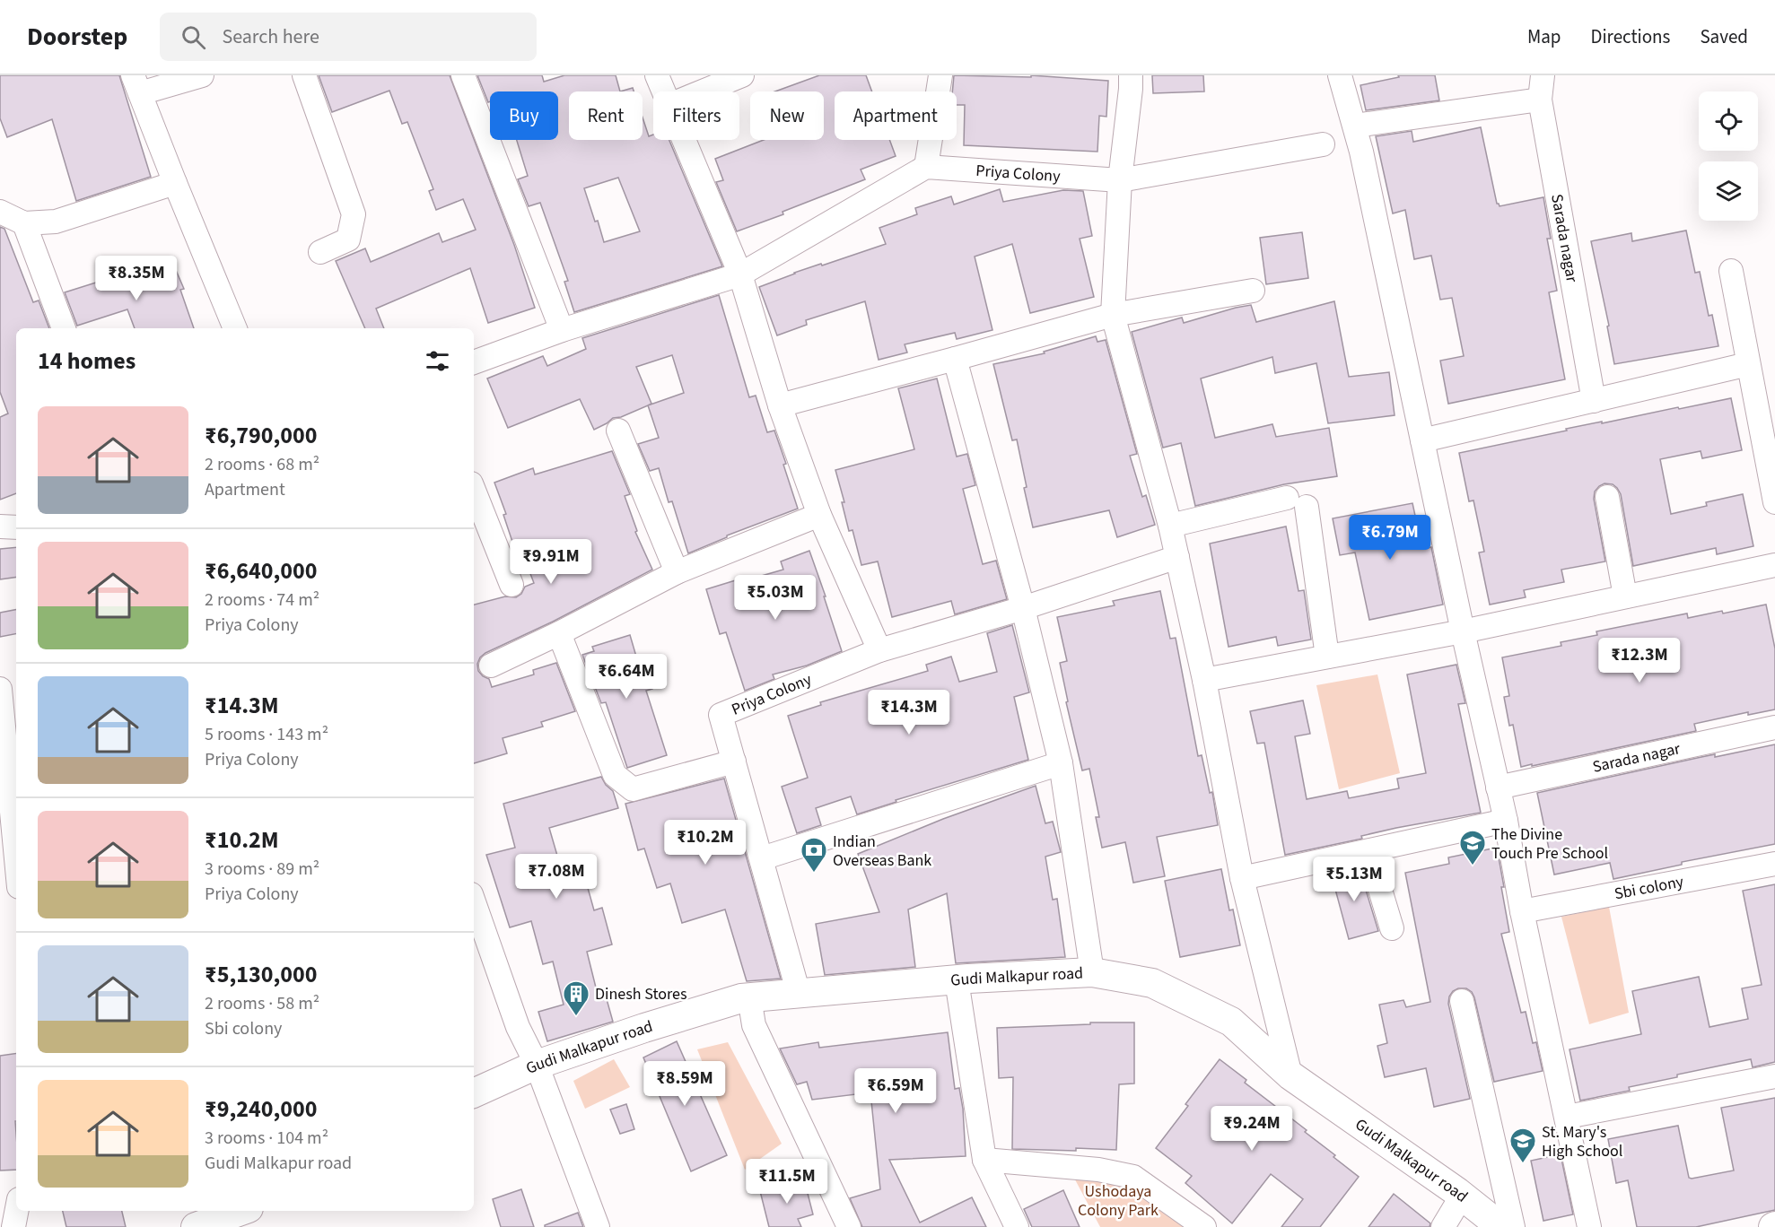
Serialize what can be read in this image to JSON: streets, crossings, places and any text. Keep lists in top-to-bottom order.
{
  "streets": {
    "street": [
      "Priya Colony",
      "Sarada nagar",
      "Sbi colony",
      "Gudi Malkapur road"
    ]
  },
  "crossings": [
    ["Priya Colony", "Gudi Malkapur road"]
  ],
  "parks": ["Ushodaya Colony Park"],
  "places": {
    "school or university": ["The Divine Touch Pre School", "St. Mary's High School"],
    "bank": ["Indian Overseas Bank"],
    "building": ["Dinesh Stores"]
  },
  "page": {
    "header": "Doorstep",
    "search": "Search here",
    "nav": ["Map", "Directions", "Saved"],
    "chip": [
      "Buy",
      "Rent",
      "Filters",
      "New",
      "Apartment"
    ],
    "price": [
      "₹8.35M",
      "₹6.79M",
      "₹9.91M",
      "₹5.03M",
      "₹12.3M",
      "₹6.64M",
      "₹14.3M",
      "₹10.2M",
      "₹7.08M",
      "₹5.13M",
      "₹8.59M",
      "₹6.59M",
      "₹9.24M",
      "₹11.5M"
    ],
    "heading": "14 homes",
    "list": [
      {
        "name": "₹6,790,000",
        "note": "2 rooms · 68 m² · Apartment"
      },
      {
        "name": "₹6,640,000",
        "note": "2 rooms · 74 m² · Priya Colony"
      },
      {
        "name": "₹14.3M",
        "note": "5 rooms · 143 m² · Priya Colony"
      },
      {
        "name": "₹10.2M",
        "note": "3 rooms · 89 m² · Priya Colony"
      },
      {
        "name": "₹5,130,000",
        "note": "2 rooms · 58 m² · Sbi colony"
      },
      {
        "name": "₹9,240,000",
        "note": "3 rooms · 104 m² · Gudi Malkapur road"
      }
    ]
  }
}
